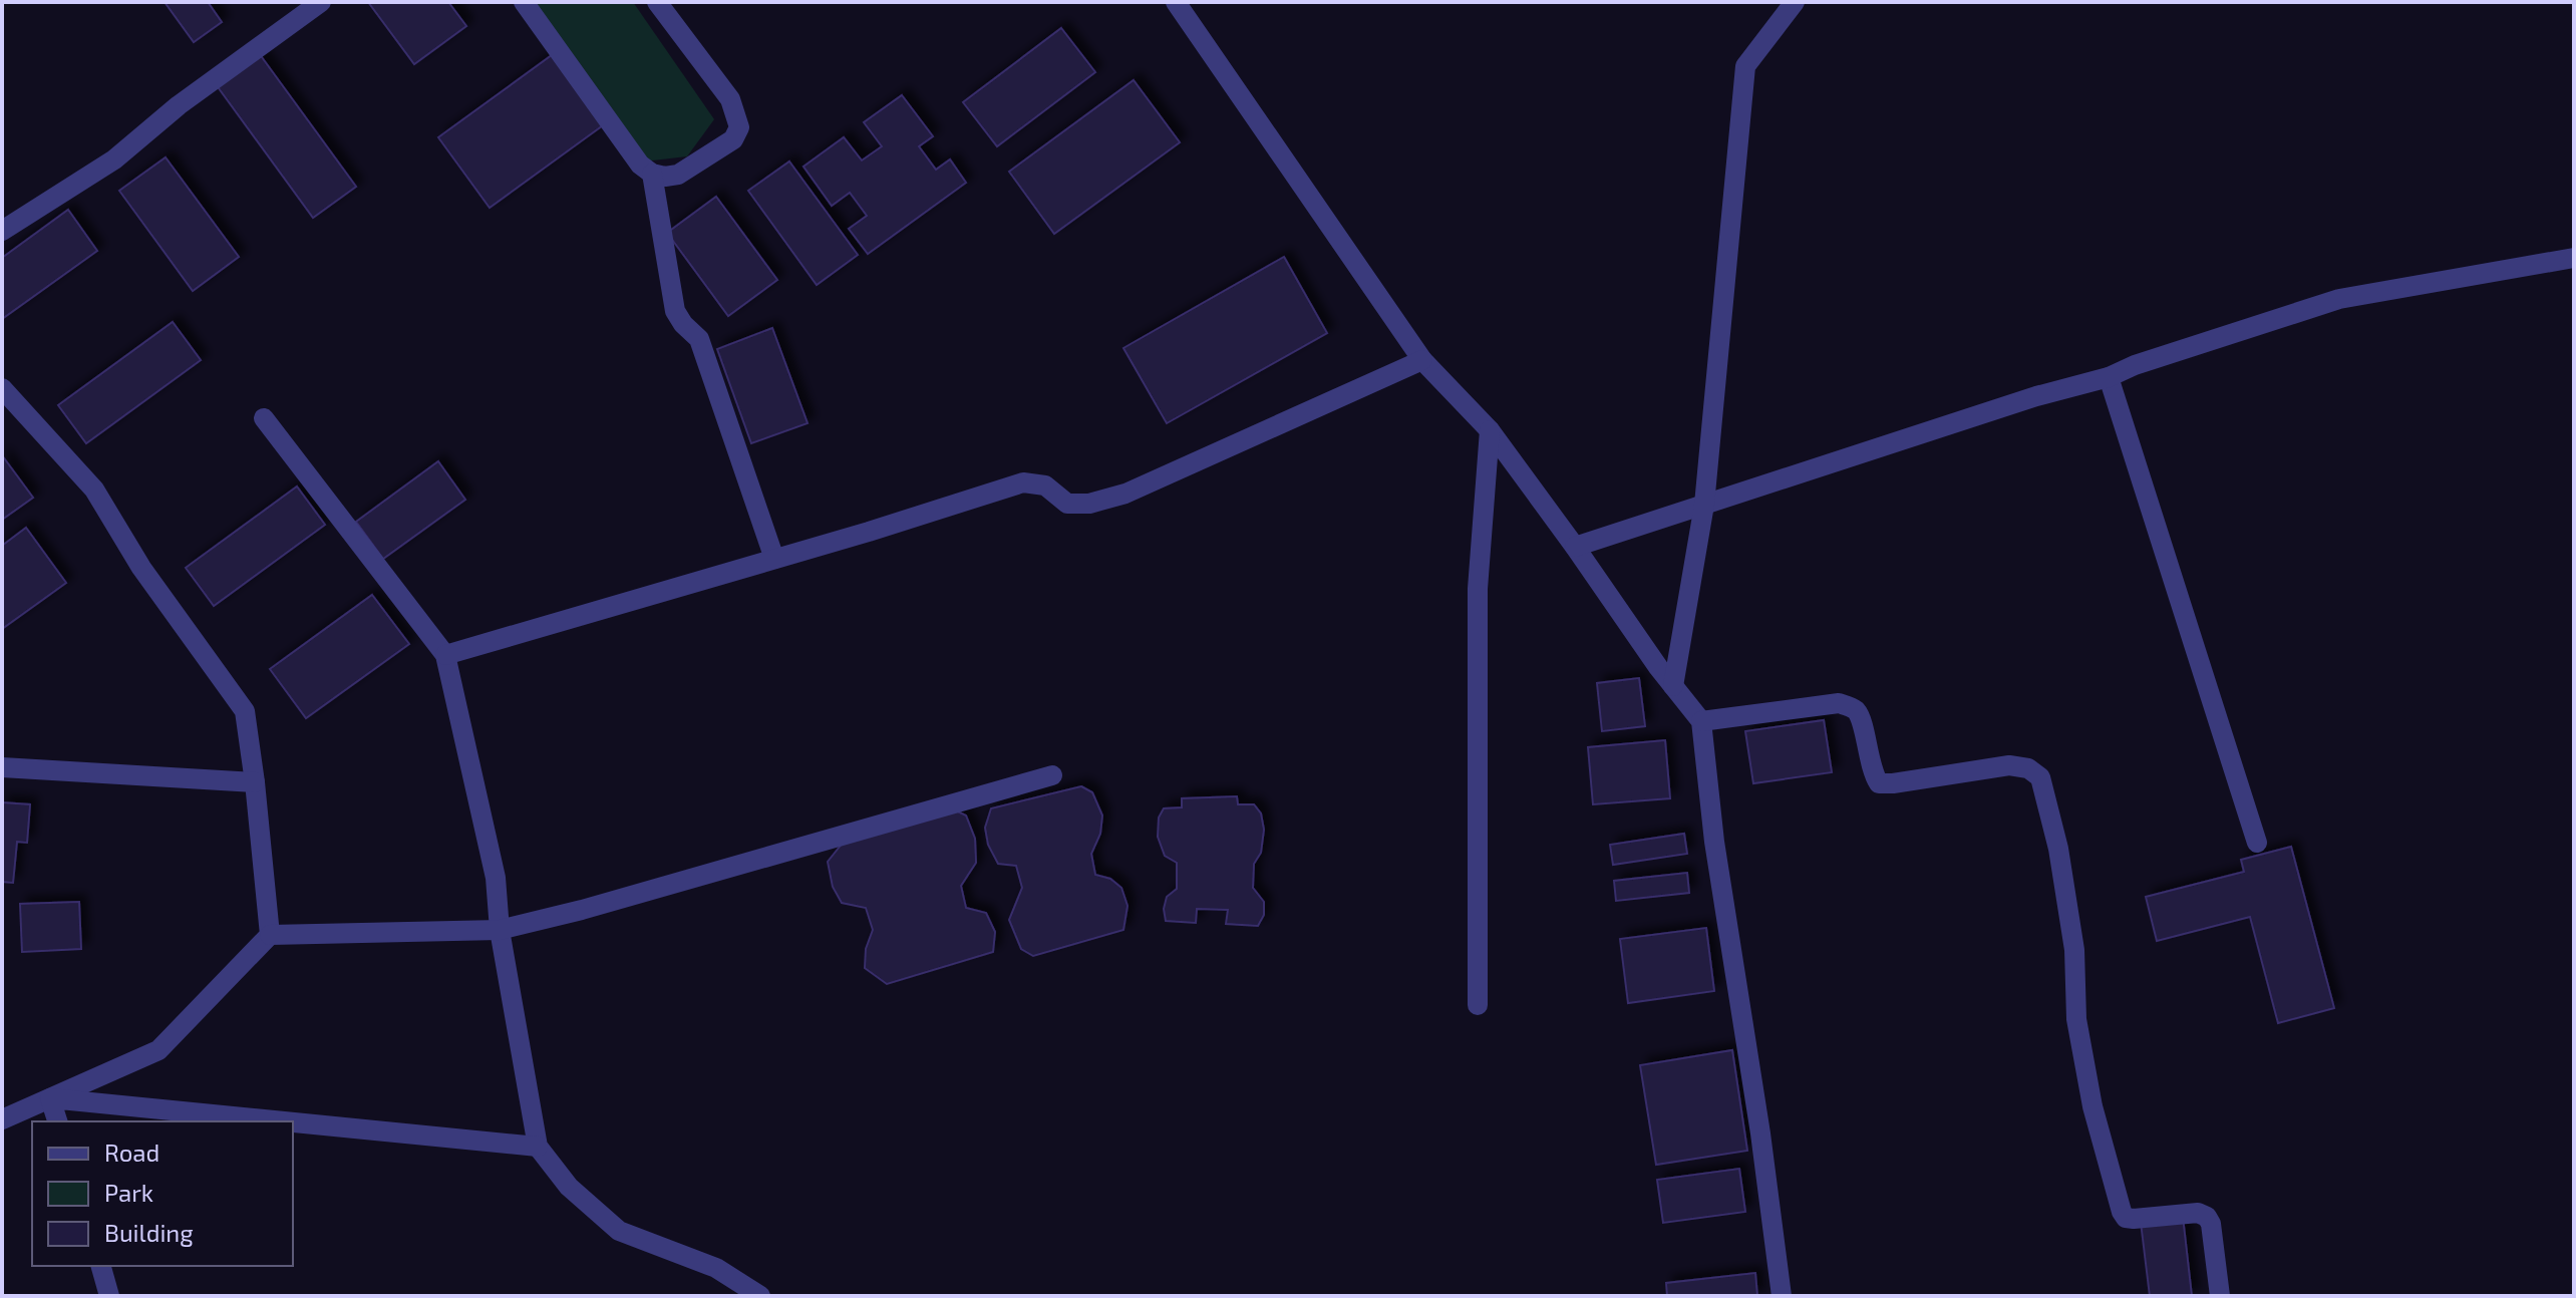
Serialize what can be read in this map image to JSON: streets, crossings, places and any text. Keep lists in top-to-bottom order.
{
  "legend": ["Road", "Park", "Building"]
}
